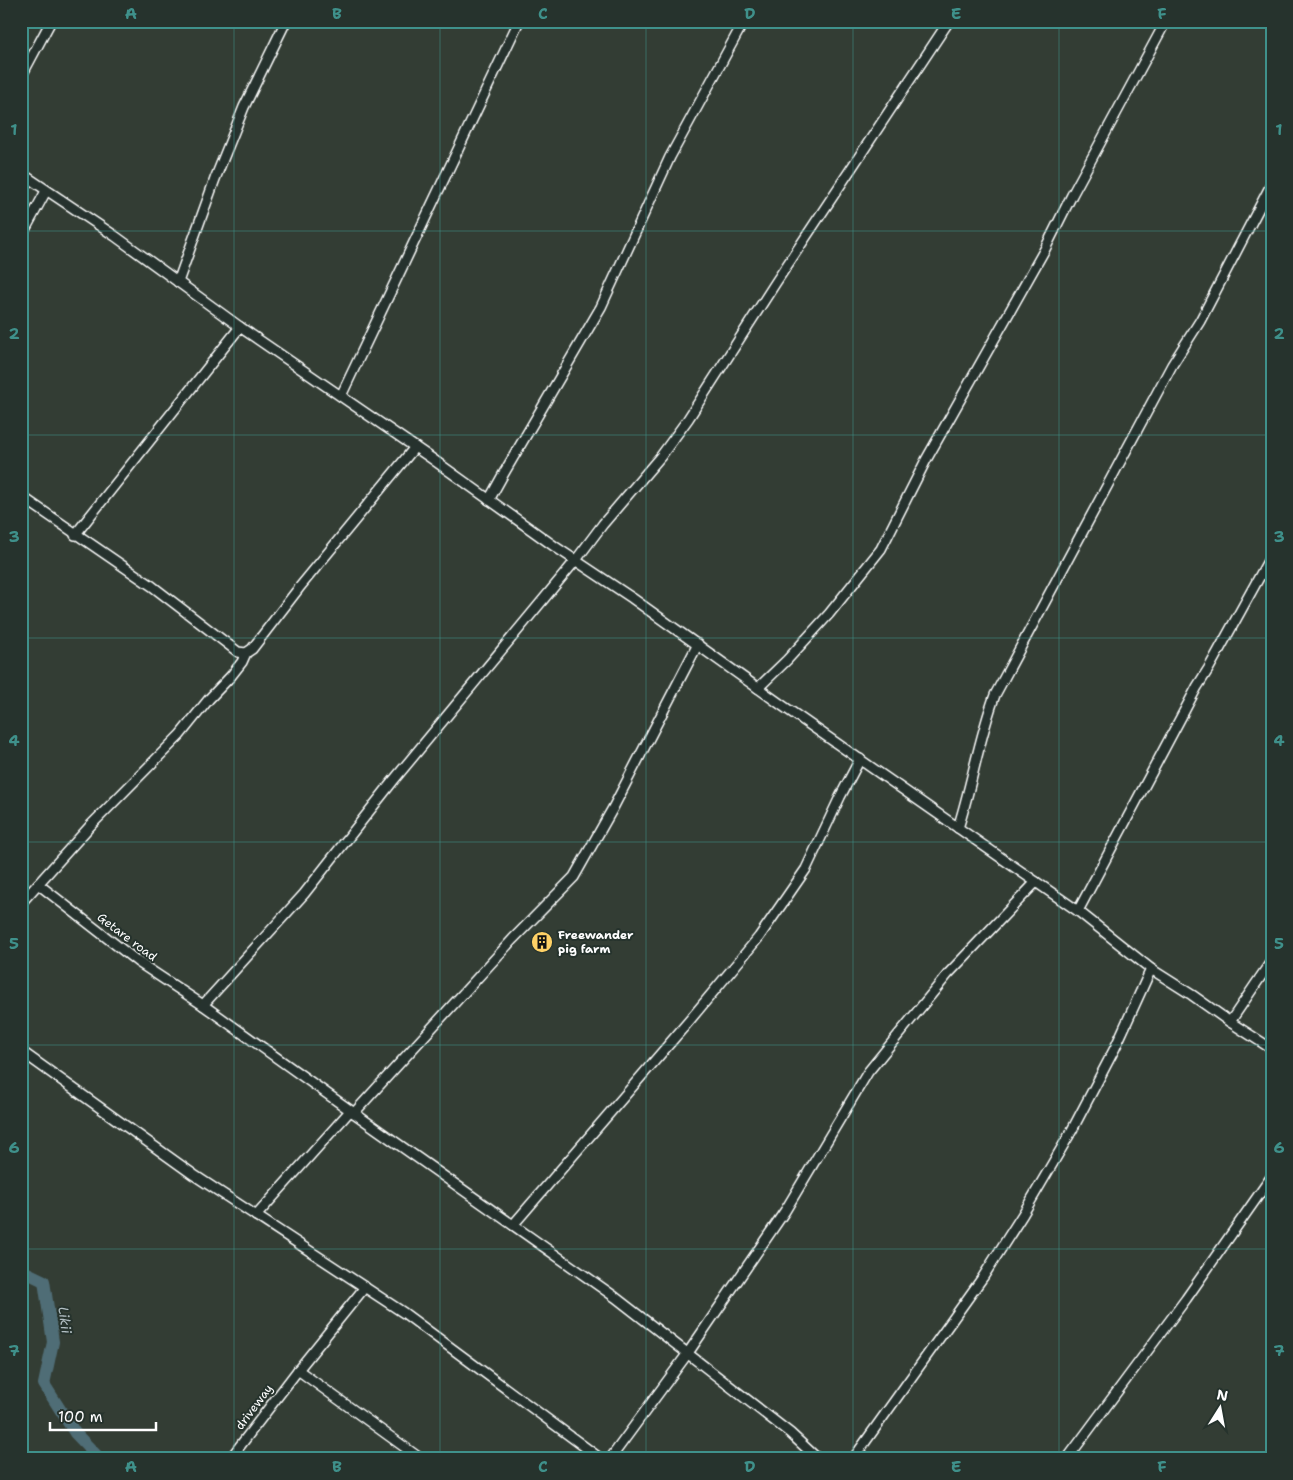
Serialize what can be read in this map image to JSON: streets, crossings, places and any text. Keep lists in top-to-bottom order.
{
  "streets": {
    "street": ["Getare road", "driveway"]
  },
  "water": ["Likii"],
  "places": {
    "building": ["Freewander pig farm"]
  },
  "scale_bar": "100 m",
  "north": "top",
  "grid": {
    "columns": [
      "A",
      "B",
      "C",
      "D",
      "E",
      "F"
    ],
    "rows": [
      "1",
      "2",
      "3",
      "4",
      "5",
      "6",
      "7"
    ]
  }
}
